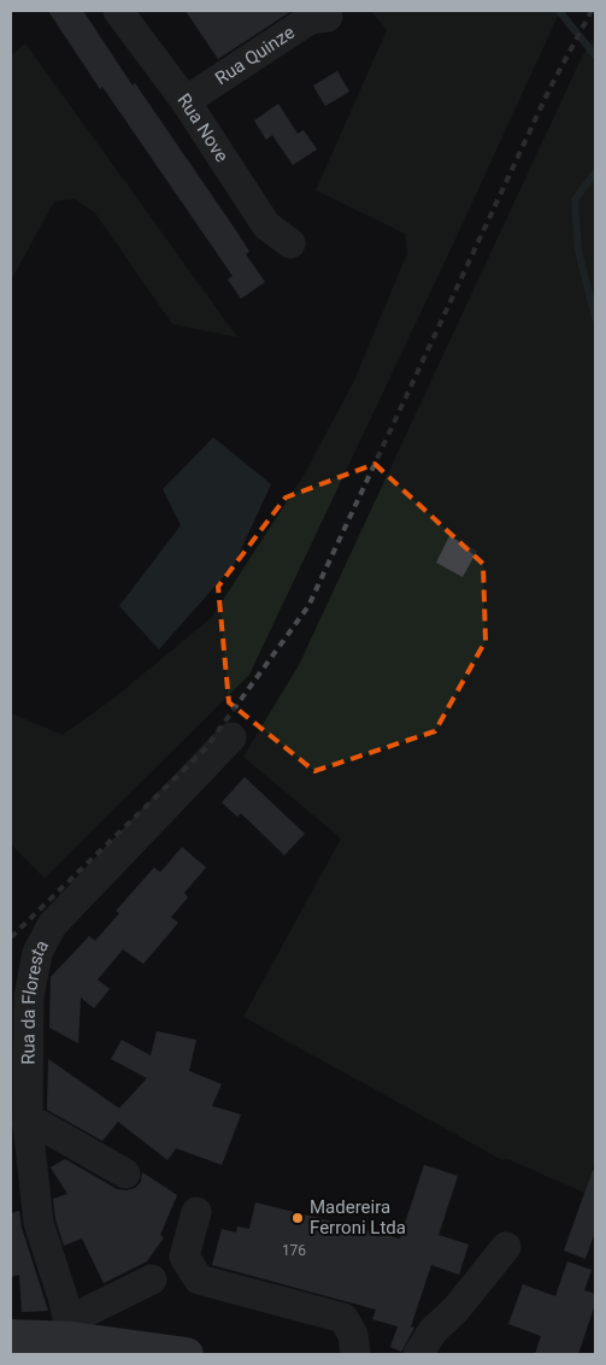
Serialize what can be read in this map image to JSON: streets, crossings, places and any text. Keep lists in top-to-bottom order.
{
  "streets": {
    "street": ["Rua Quinze", "Rua Nove", "Rua da Floresta"]
  },
  "crossings": [
    ["Rua Quinze", "Rua Nove"]
  ],
  "places": ["Madereira Ferroni Ltda"],
  "house_numbers": ["176"]
}
